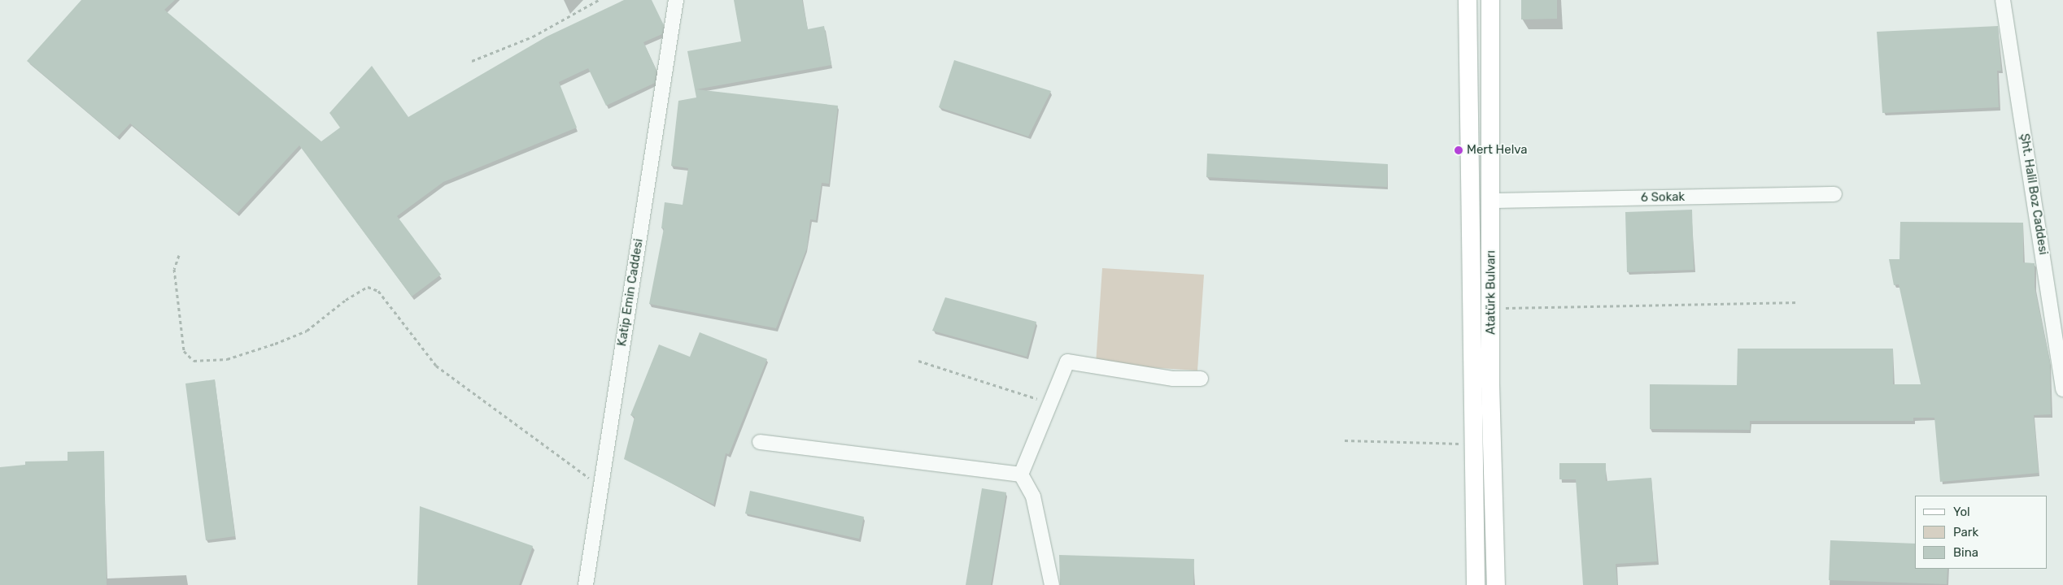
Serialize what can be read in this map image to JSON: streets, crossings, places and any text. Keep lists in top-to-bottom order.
{
  "streets": {
    "main road": ["Atatürk Bulvarı"],
    "street": ["Şht. Halil Boz Caddesi", "6 Sokak", "Katip Emin Caddesi"]
  },
  "crossings": [
    ["6 Sokak", "Atatürk Bulvarı"]
  ],
  "places": ["Mert Helva"],
  "legend": ["Yol", "Park", "Bina"]
}
